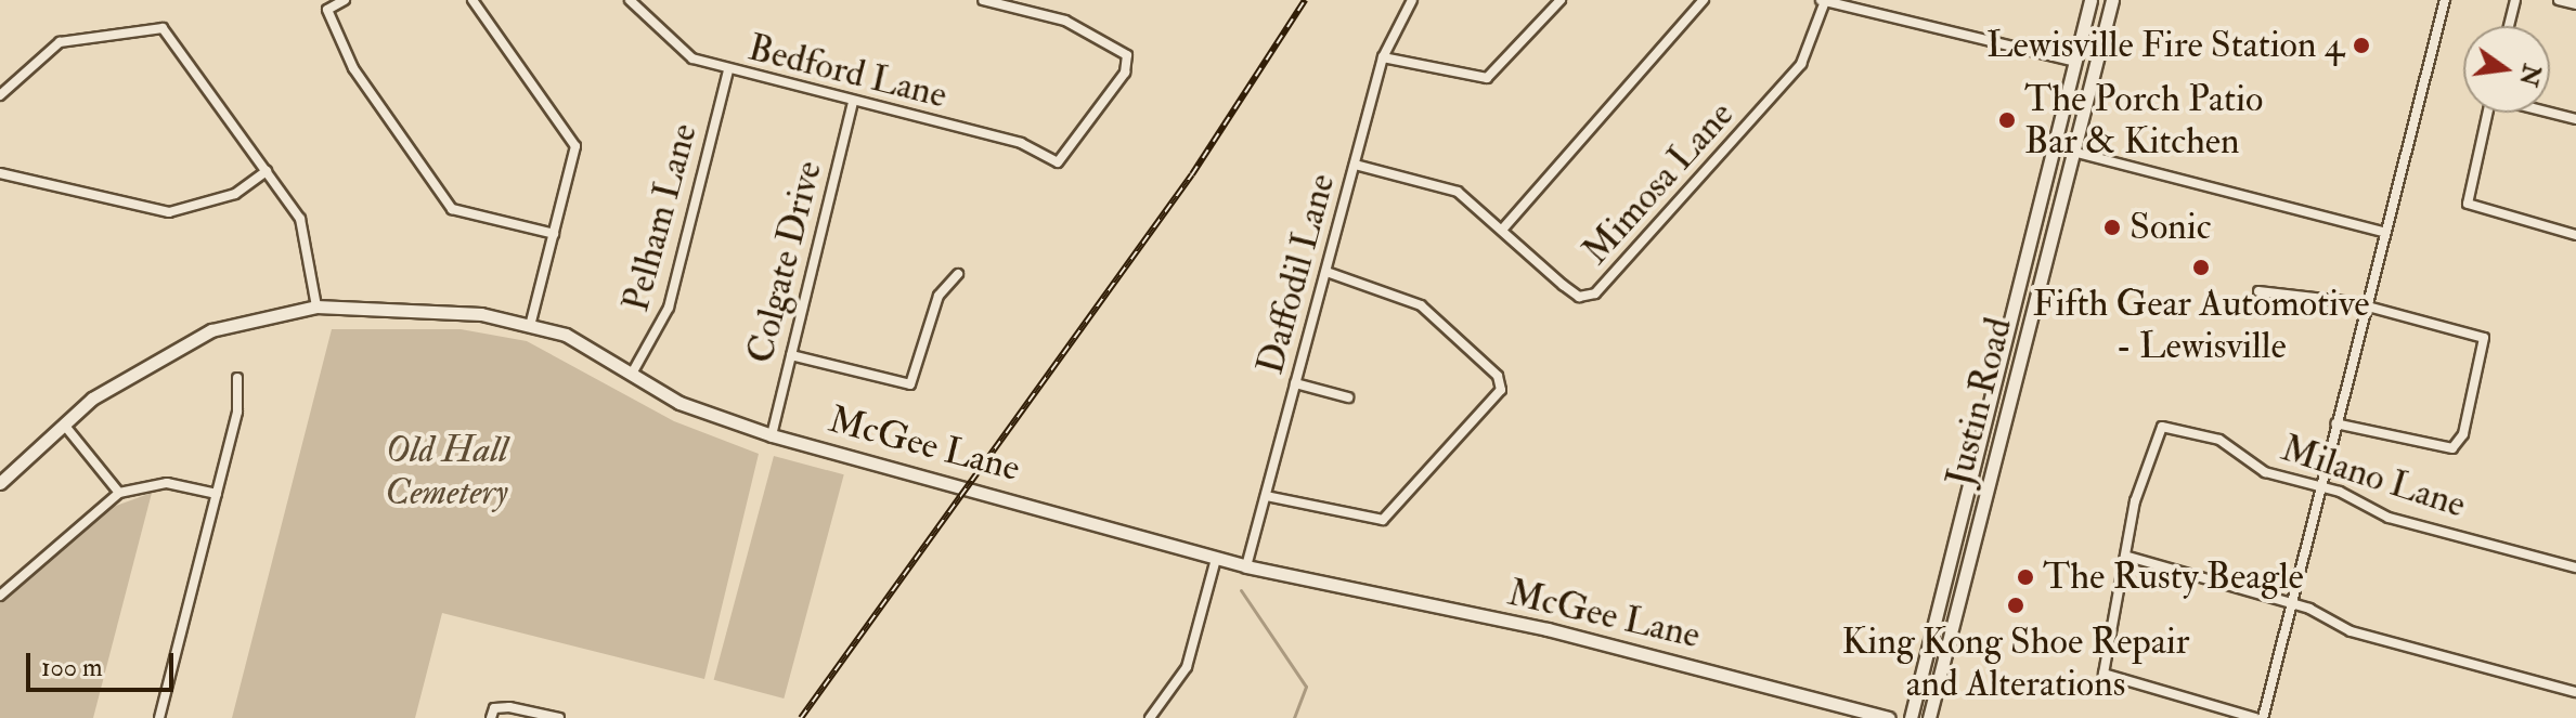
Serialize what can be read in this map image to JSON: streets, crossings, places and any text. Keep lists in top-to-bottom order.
{
  "streets": {
    "street": [
      "Bedford Lane",
      "Mimosa Lane",
      "Pelham Lane",
      "Colgate Drive",
      "Daffodil Lane",
      "Justin Road",
      "McGee Lane",
      "Milano Lane"
    ]
  },
  "crossings": [
    ["Bedford Lane", "Pelham Lane"],
    ["Bedford Lane", "Colgate Drive"],
    ["Mimosa Lane", "Daffodil Lane"],
    ["Pelham Lane", "McGee Lane"],
    ["Colgate Drive", "McGee Lane"],
    ["Daffodil Lane", "McGee Lane"]
  ],
  "parks": ["Old Hall Cemetery"],
  "places": [
    "Lewisville Fire Station 4",
    "The Porch Patio Bar & Kitchen",
    "Sonic",
    "Fifth Gear Automotive - Lewisville",
    "The Rusty Beagle",
    "King Kong Shoe Repair and Alterations"
  ],
  "scale_bar": "100 m",
  "north": "right"
}
